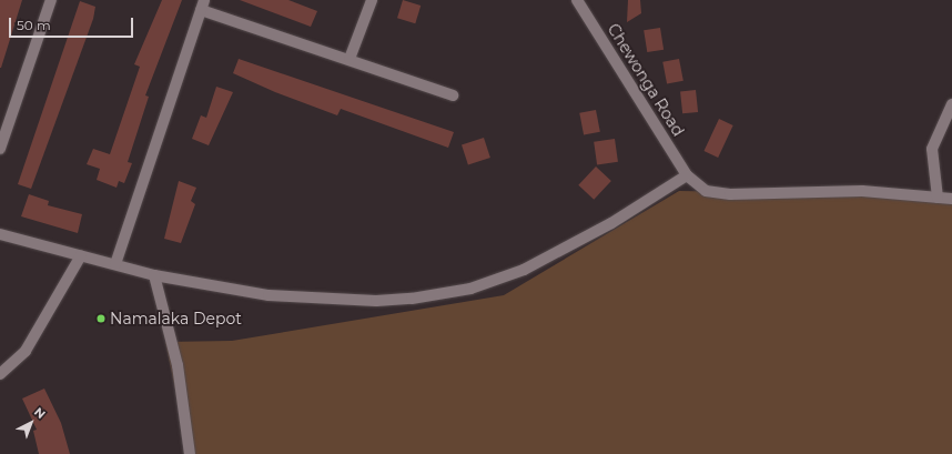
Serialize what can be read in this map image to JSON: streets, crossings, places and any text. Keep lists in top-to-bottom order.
{
  "streets": {
    "street": ["Chewonga Road"]
  },
  "places": ["Namalaka Depot"],
  "scale_bar": "50 m",
  "north": "top right"
}
